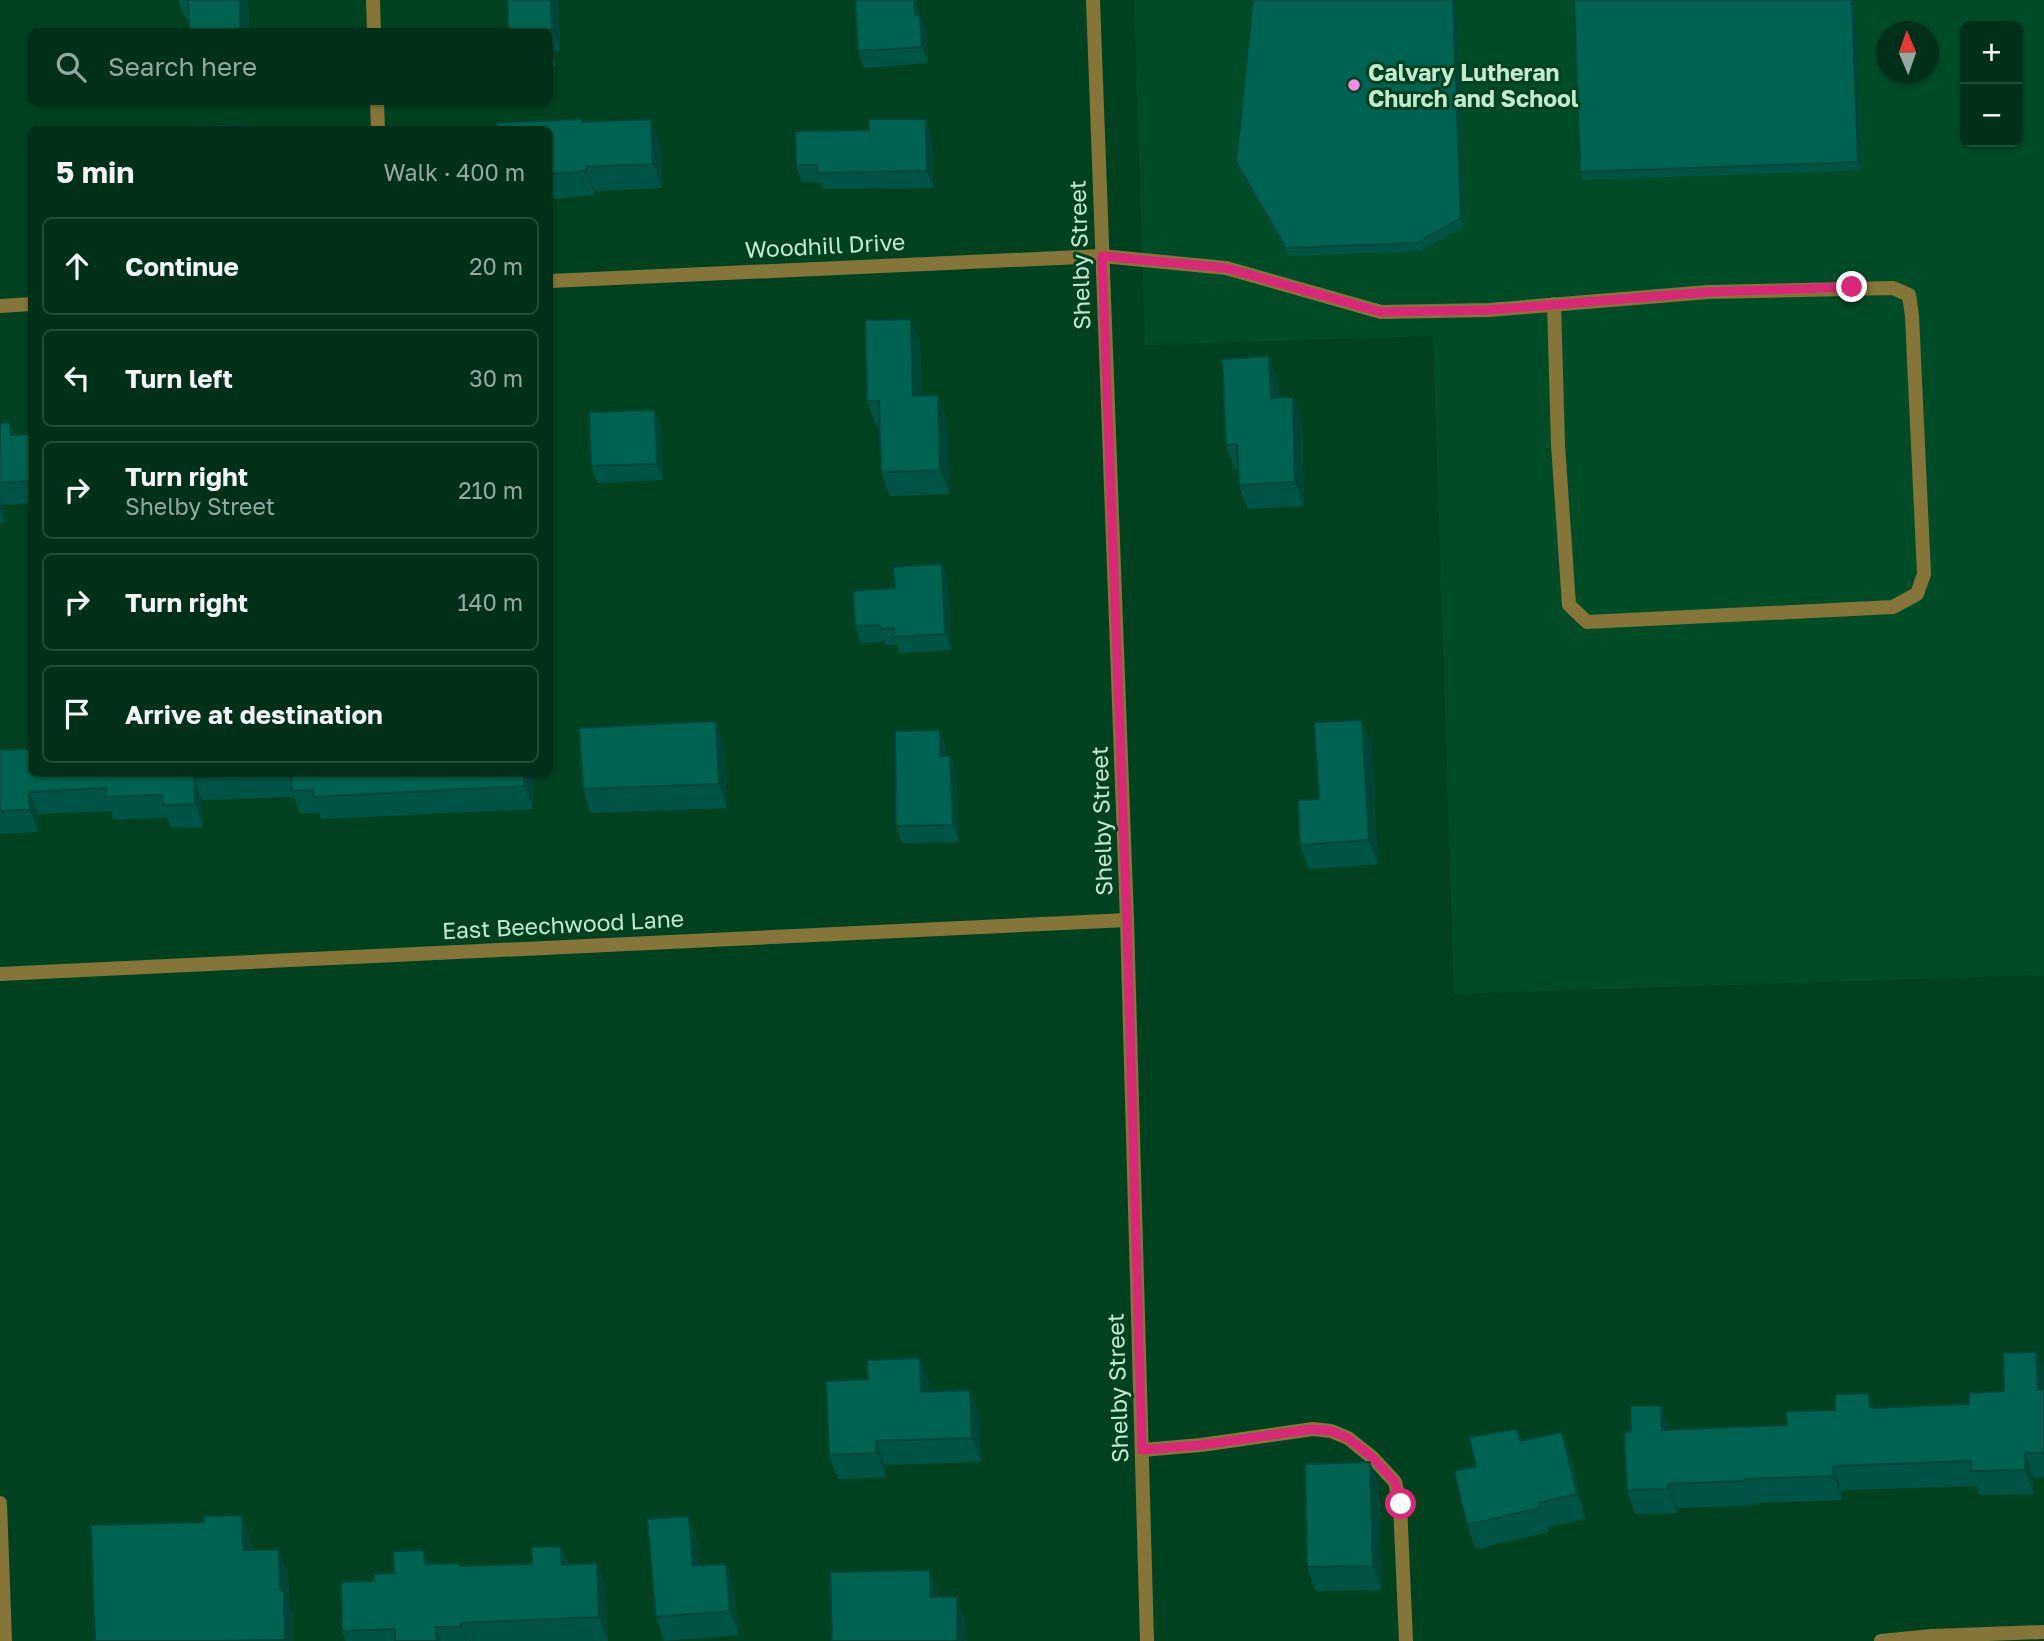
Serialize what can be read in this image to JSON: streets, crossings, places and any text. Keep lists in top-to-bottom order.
{
  "streets": {
    "street": ["Woodhill Drive", "Shelby Street", "East Beechwood Lane"]
  },
  "crossings": [
    ["Woodhill Drive", "Shelby Street"],
    ["Shelby Street", "East Beechwood Lane"]
  ],
  "places": ["Calvary Lutheran Church and School"],
  "north": "top",
  "page": {
    "map_buttons": ["+", "−"],
    "search": "Search here",
    "heading": ["5 min", "Walk · 400 m"],
    "list": [
      ["Continue", "20 m"],
      ["Turn left", "30 m"],
      ["Turn right", "Shelby Street", "210 m"],
      ["Turn right", "140 m"],
      "Arrive at destination"
    ]
  }
}
